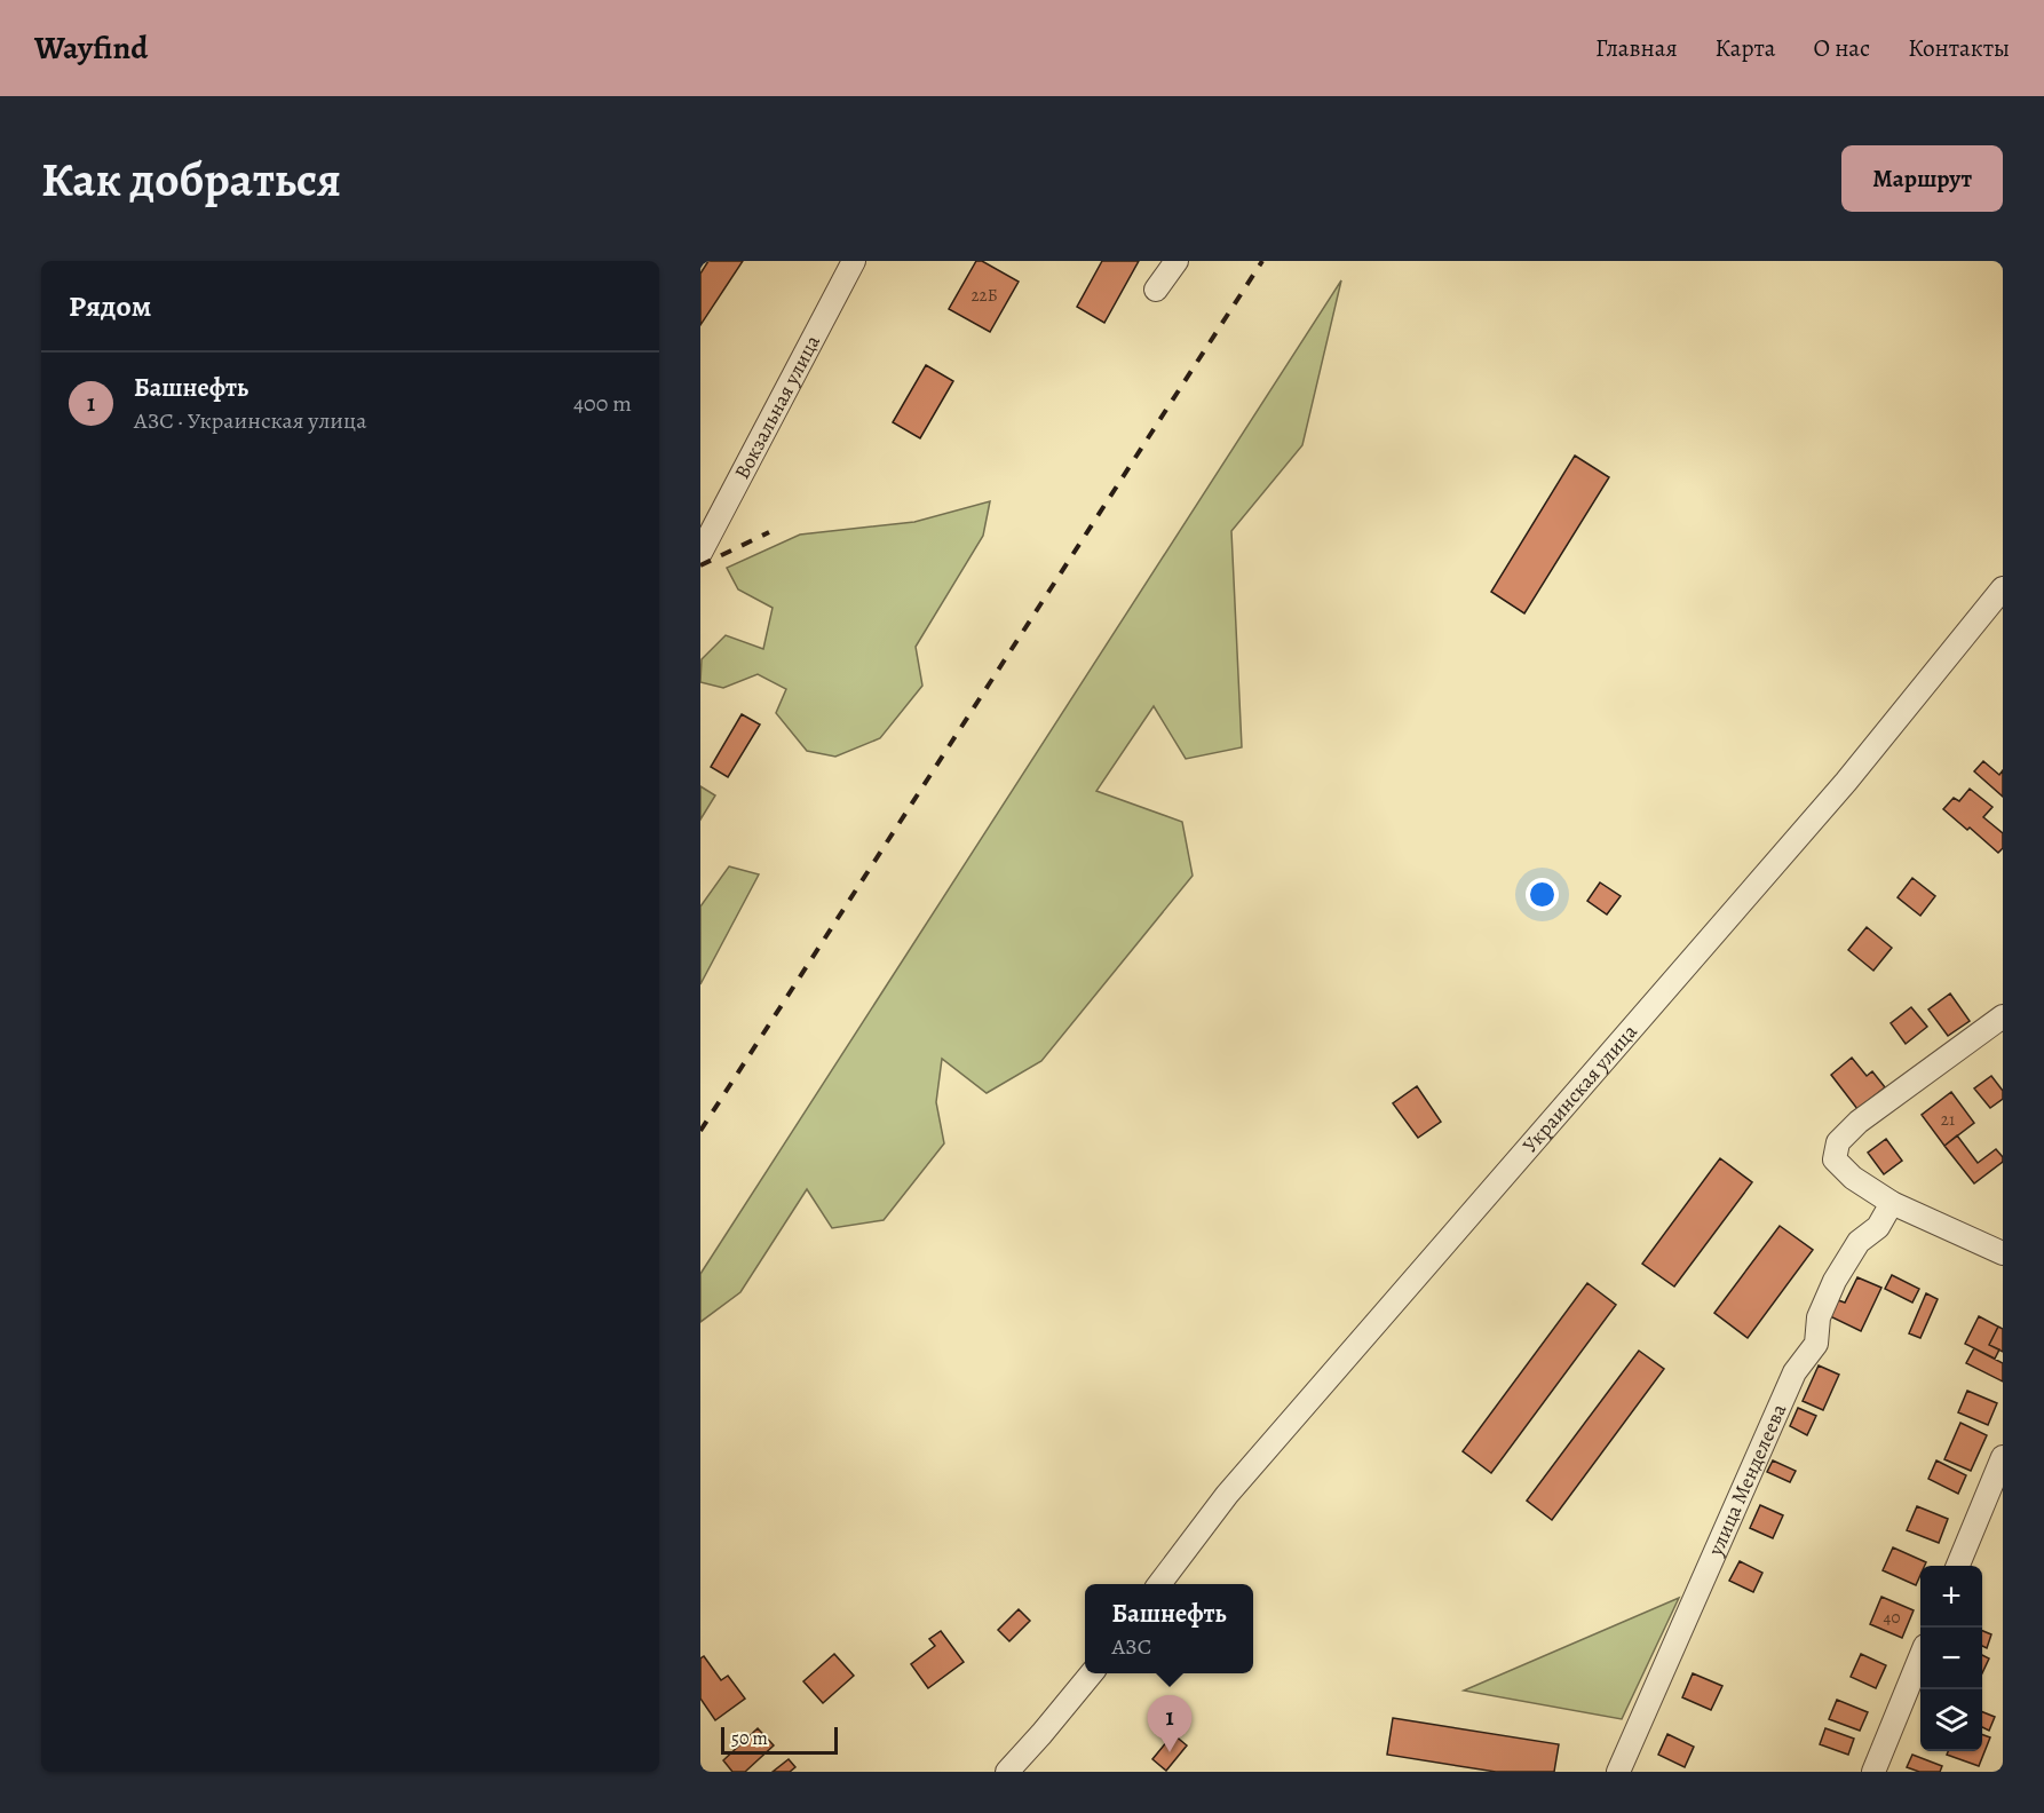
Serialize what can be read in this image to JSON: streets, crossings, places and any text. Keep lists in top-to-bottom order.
{
  "streets": {
    "street": ["Вокзальная улица", "Украинская улица", "улица Менделеева"]
  },
  "house_numbers": ["22Б", "21", "40"],
  "scale_bar": "50 m",
  "page": {
    "header": "Wayfind",
    "nav": [
      "Главная",
      "Карта",
      "О нас",
      "Контакты"
    ],
    "buttons": "Маршрут",
    "title": "Как добраться",
    "heading": "Рядом",
    "list": [
      {
        "mark": "1",
        "name": "Башнефть",
        "note": "АЗС · Украинская улица",
        "value": "400 m"
      }
    ],
    "map_buttons": ["+", "−"],
    "popup": ["Башнефть", "АЗС"],
    "pins": "1",
    "scale": "50 m"
  }
}
